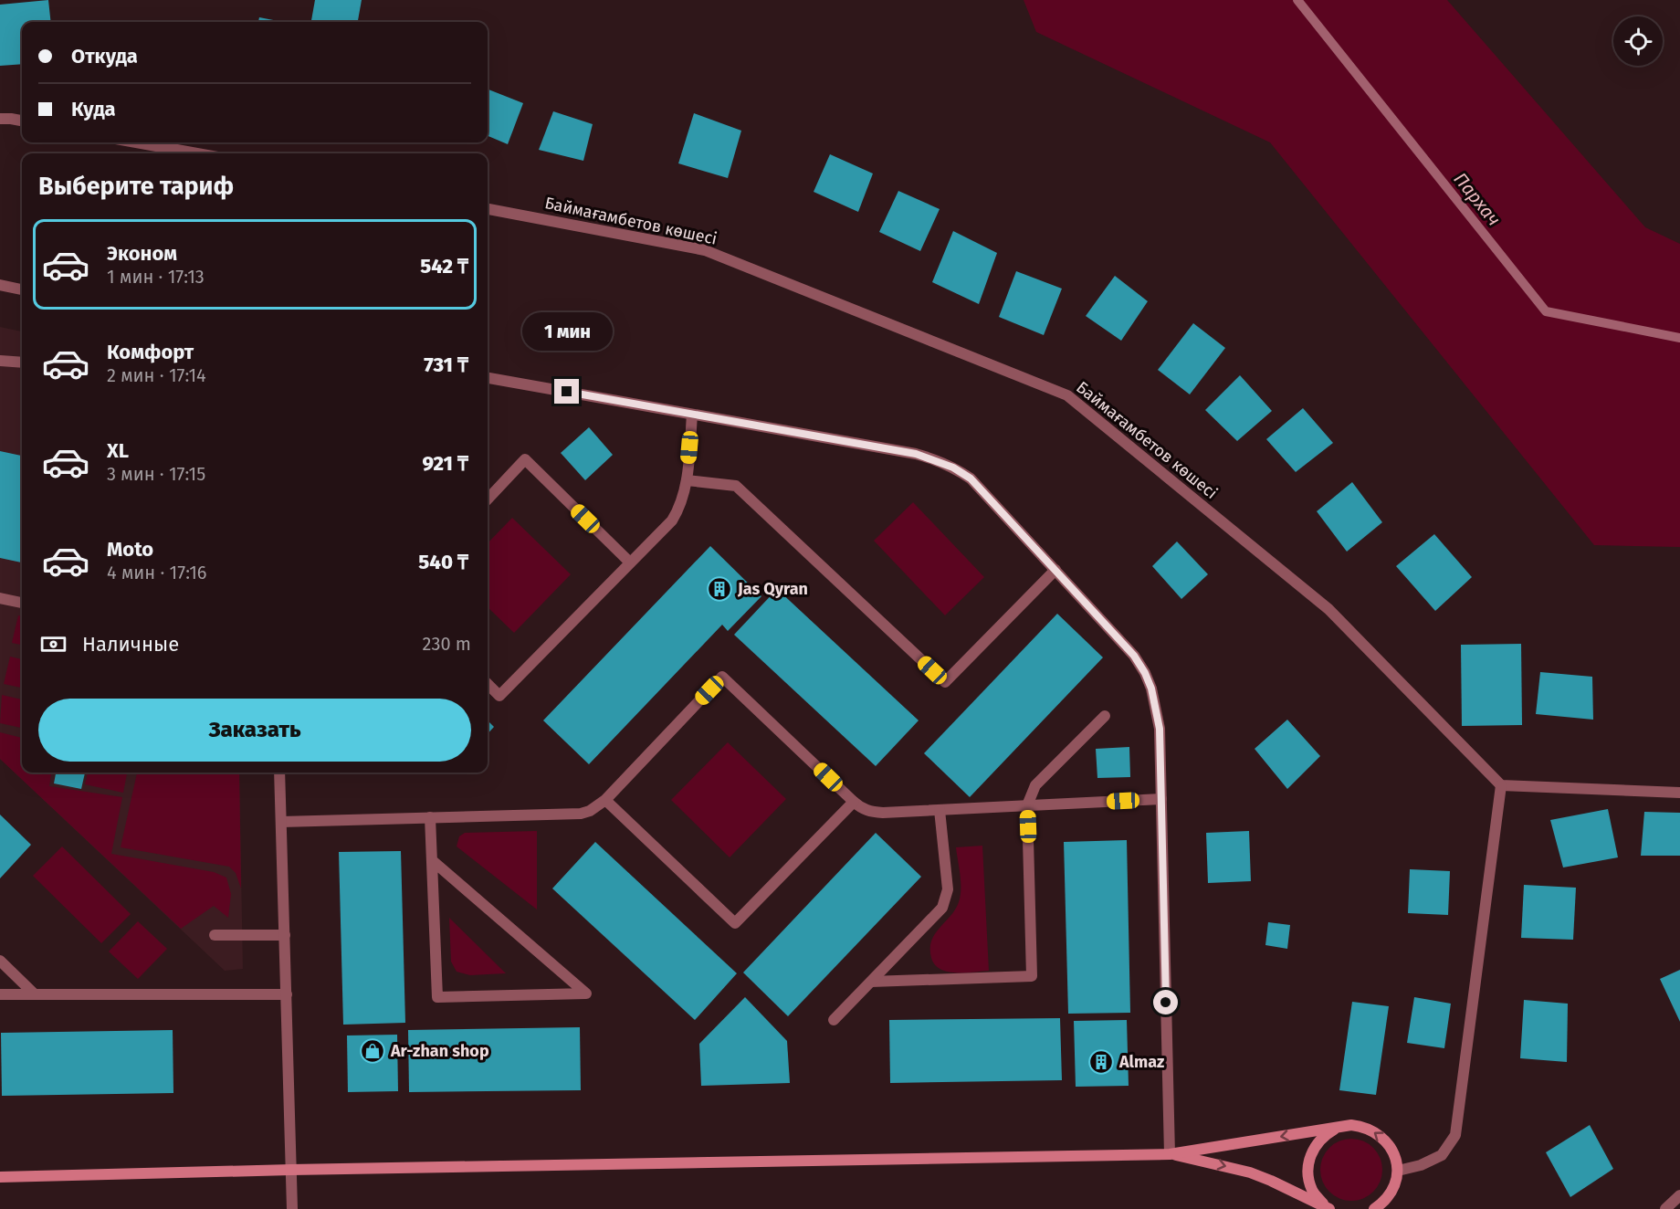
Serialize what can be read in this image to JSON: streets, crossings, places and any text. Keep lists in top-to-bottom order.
{
  "streets": {
    "street": ["Баймағамбетов көшесі"]
  },
  "water": ["Пархач"],
  "places": {
    "building": ["Jas Qyran", "Almaz"],
    "shop": ["Ar-zhan shop"]
  },
  "page": {
    "banner": ["Откуда", "Куда"],
    "heading": "Выберите тариф",
    "list": [
      {
        "name": "Эконом",
        "note": "1 мин · 17:13",
        "value": "542 ₸"
      },
      {
        "name": "Комфорт",
        "note": "2 мин · 17:14",
        "value": "731 ₸"
      },
      {
        "name": "XL",
        "note": "3 мин · 17:15",
        "value": "921 ₸"
      },
      {
        "name": "Moto",
        "note": "4 мин · 17:16",
        "value": "540 ₸"
      }
    ],
    "bubble": "1 мин",
    "pay": ["Наличные", "230 m"],
    "buttons": "Заказать"
  }
}
